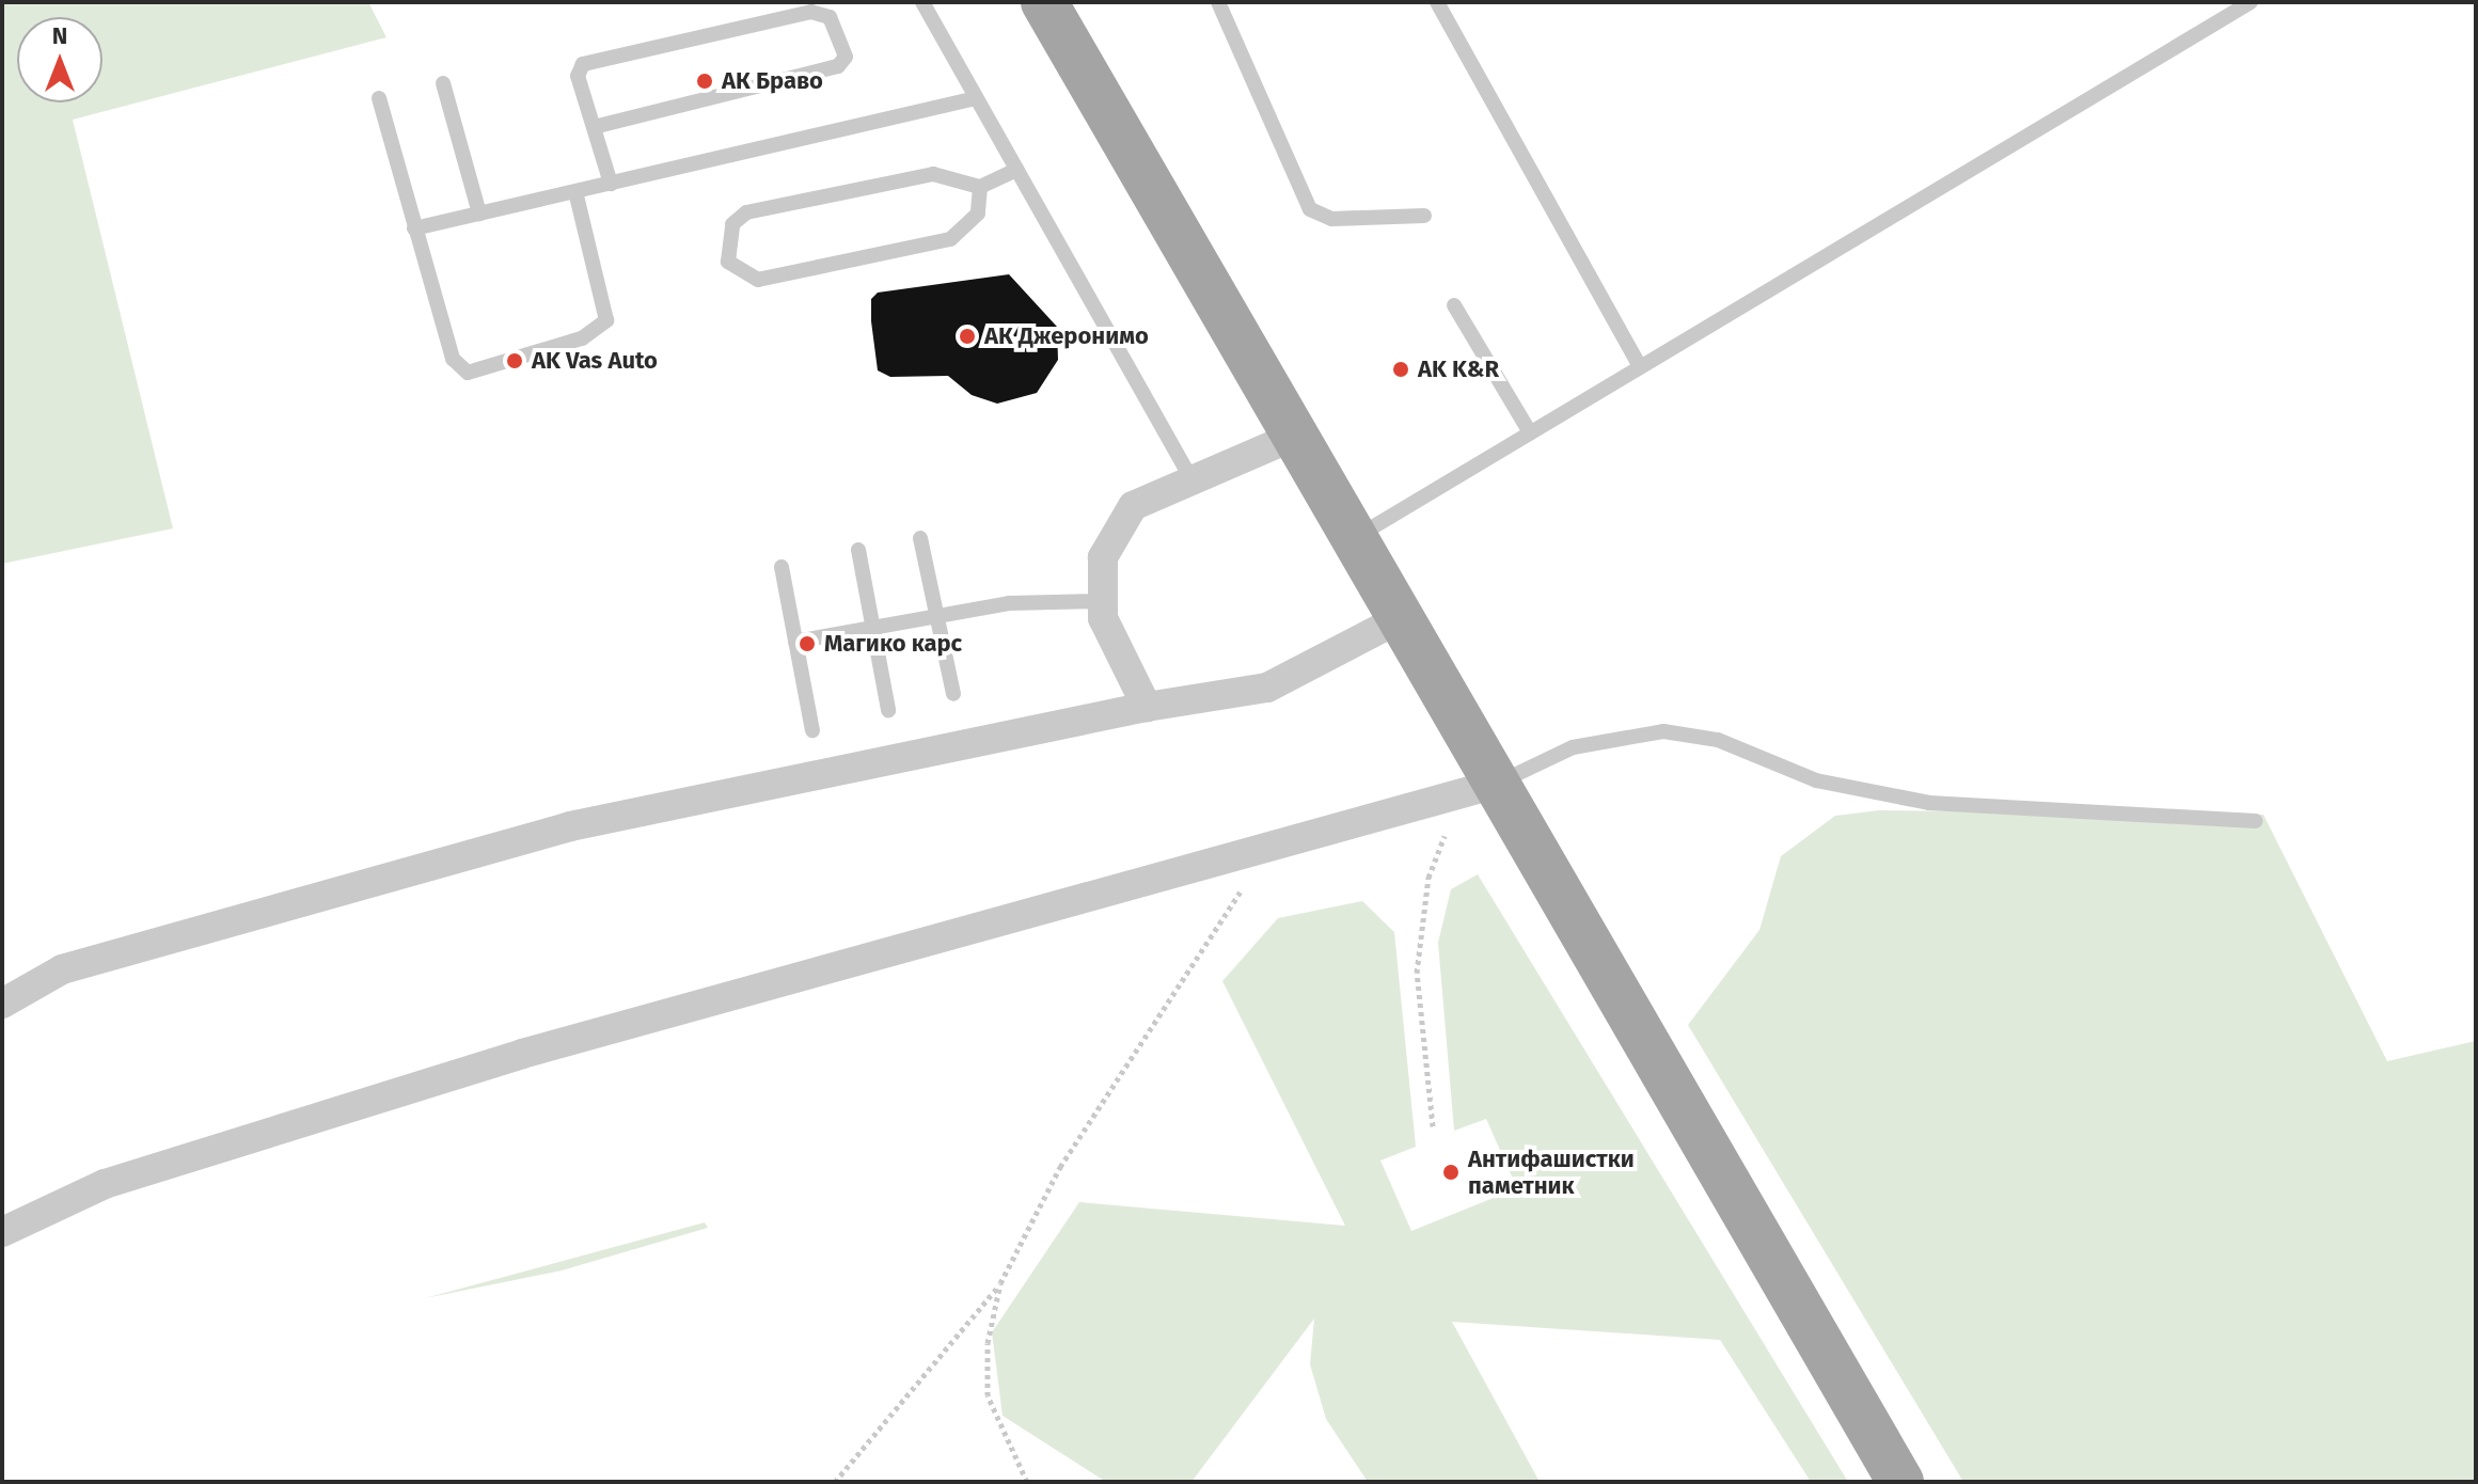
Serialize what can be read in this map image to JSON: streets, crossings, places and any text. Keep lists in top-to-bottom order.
{
  "places": [
    "АК Браво",
    "АК Джеронимо",
    "AK Vas Auto",
    "AK K&R",
    "Магико карс",
    "Антифашистки паметник"
  ],
  "north": "top"
}
